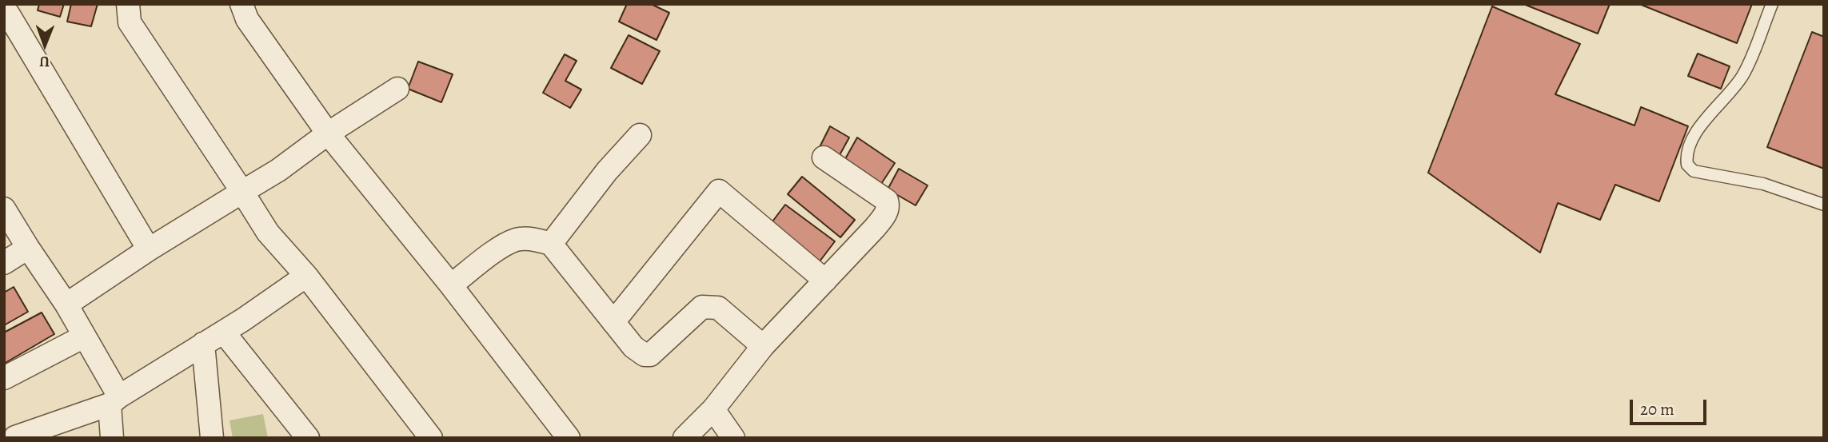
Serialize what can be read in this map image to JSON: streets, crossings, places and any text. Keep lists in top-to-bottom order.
{
  "scale_bar": "20 m",
  "north": "bottom"
}
